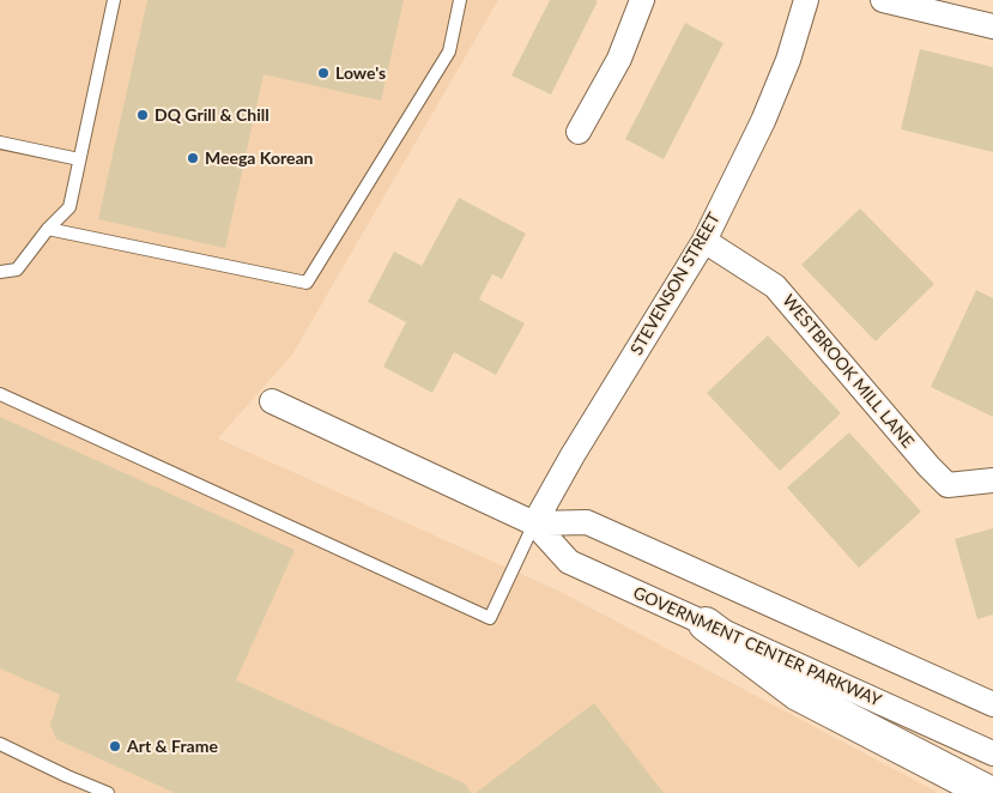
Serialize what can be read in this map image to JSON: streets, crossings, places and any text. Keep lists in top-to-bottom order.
{
  "streets": {
    "street": ["STEVENSON STREET", "WESTBROOK MILL LANE", "GOVERNMENT CENTER PARKWAY"]
  },
  "crossings": [
    ["STEVENSON STREET", "WESTBROOK MILL LANE"],
    ["STEVENSON STREET", "GOVERNMENT CENTER PARKWAY"]
  ],
  "places": [
    "Lowe's",
    "DQ Grill & Chill",
    "Meega Korean",
    "Art & Frame"
  ]
}
